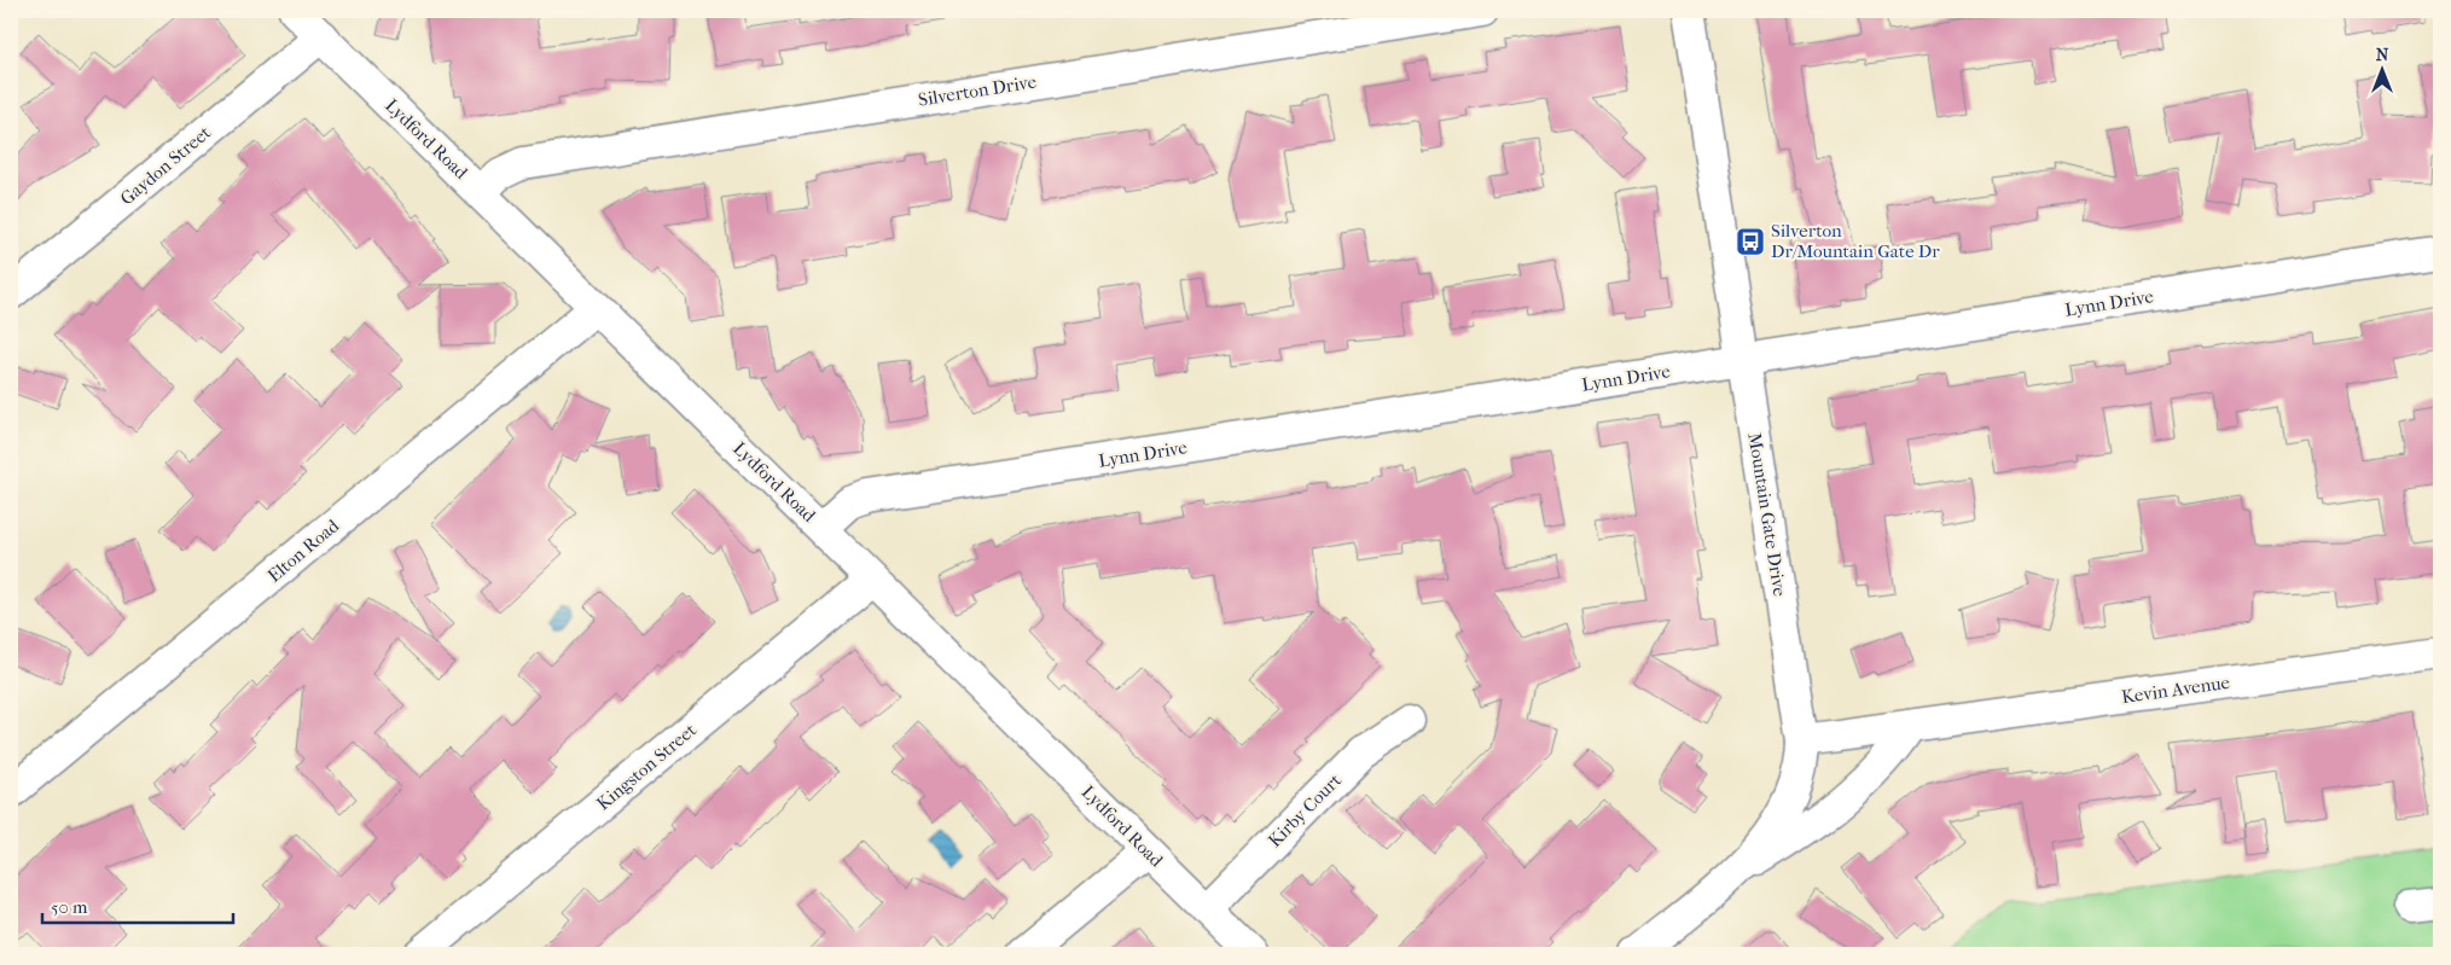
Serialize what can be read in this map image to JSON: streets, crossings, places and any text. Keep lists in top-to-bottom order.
{
  "streets": {
    "street": [
      "Silverton Drive",
      "Lydford Road",
      "Gaydon Street",
      "Lynn Drive",
      "Mountain Gate Drive",
      "Elton Road",
      "Kevin Avenue",
      "Kingston Street",
      "Kirby Court"
    ]
  },
  "crossings": [
    ["Silverton Drive", "Lydford Road"],
    ["Lydford Road", "Gaydon Street"],
    ["Lydford Road", "Lynn Drive"],
    ["Lydford Road", "Elton Road"],
    ["Lydford Road", "Kingston Street"],
    ["Lydford Road", "Kirby Court"],
    ["Lynn Drive", "Mountain Gate Drive"],
    ["Mountain Gate Drive", "Kevin Avenue"]
  ],
  "places": {
    "bus stop": ["Silverton Dr/Mountain Gate Dr"]
  },
  "scale_bar": "50 m",
  "north": "top"
}
